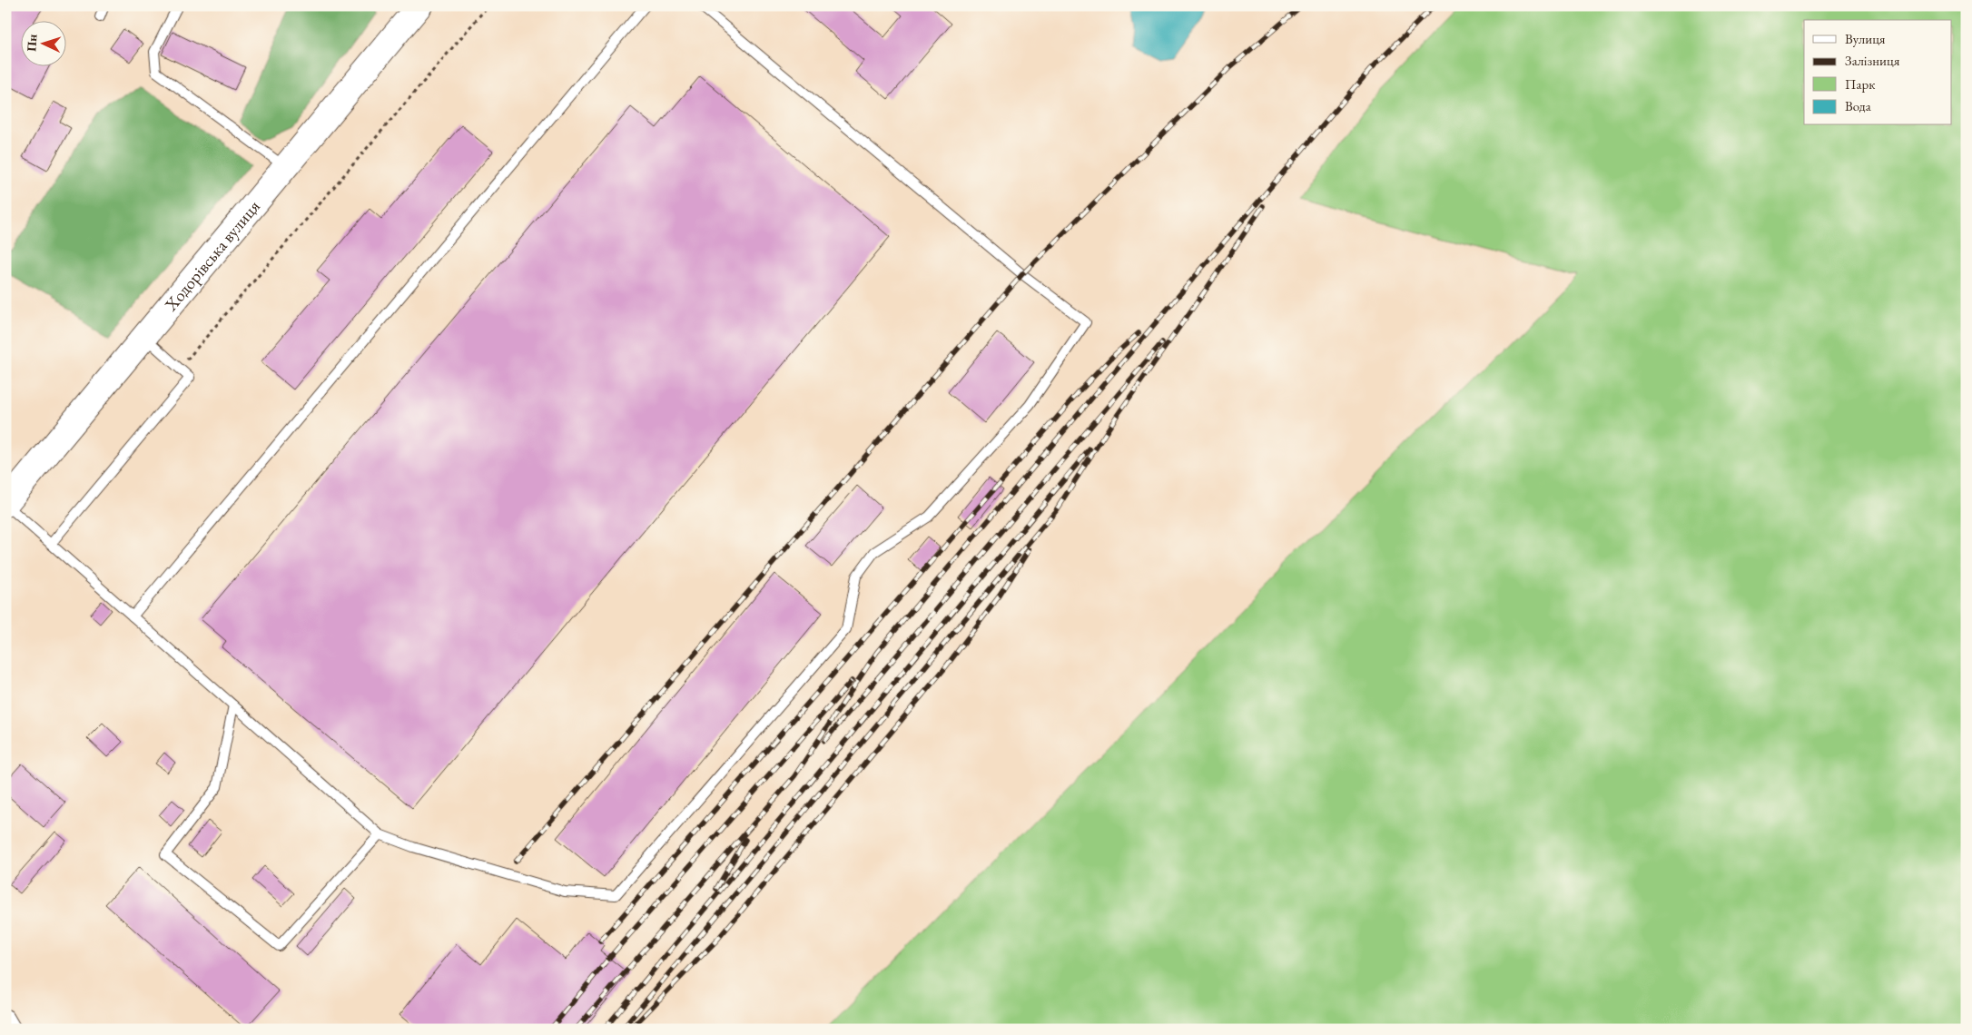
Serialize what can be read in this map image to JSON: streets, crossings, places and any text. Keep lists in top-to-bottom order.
{
  "streets": {
    "main road": ["Ходорівська вулиця"]
  },
  "legend": [
    "Вулиця",
    "Залізниця",
    "Парк",
    "Вода"
  ],
  "north": "left"
}
